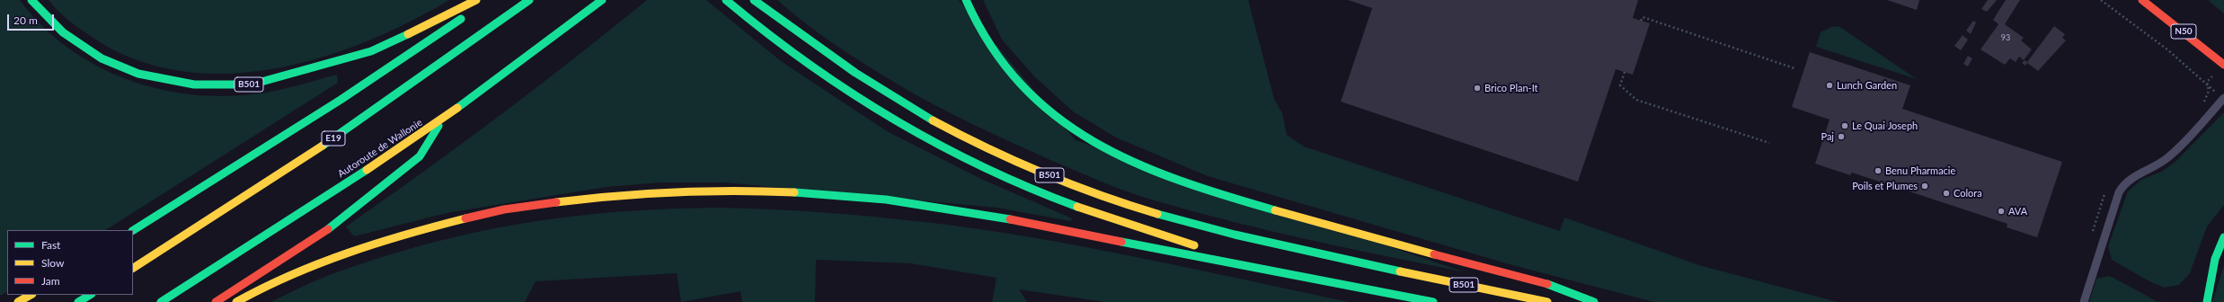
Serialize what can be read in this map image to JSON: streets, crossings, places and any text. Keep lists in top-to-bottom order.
{
  "streets": {
    "main road": [
      "N50",
      "B501",
      "E19",
      "Autoroute de Wallonie"
    ]
  },
  "places": [
    "Lunch Garden",
    "Brico Plan-It",
    "Le Quai Joseph",
    "Paj",
    "Benu Pharmacie",
    "Poils et Plumes",
    "Colora",
    "AVA"
  ],
  "house_numbers": ["93"],
  "legend": ["Fast", "Slow", "Jam"],
  "scale_bar": "20 m"
}
